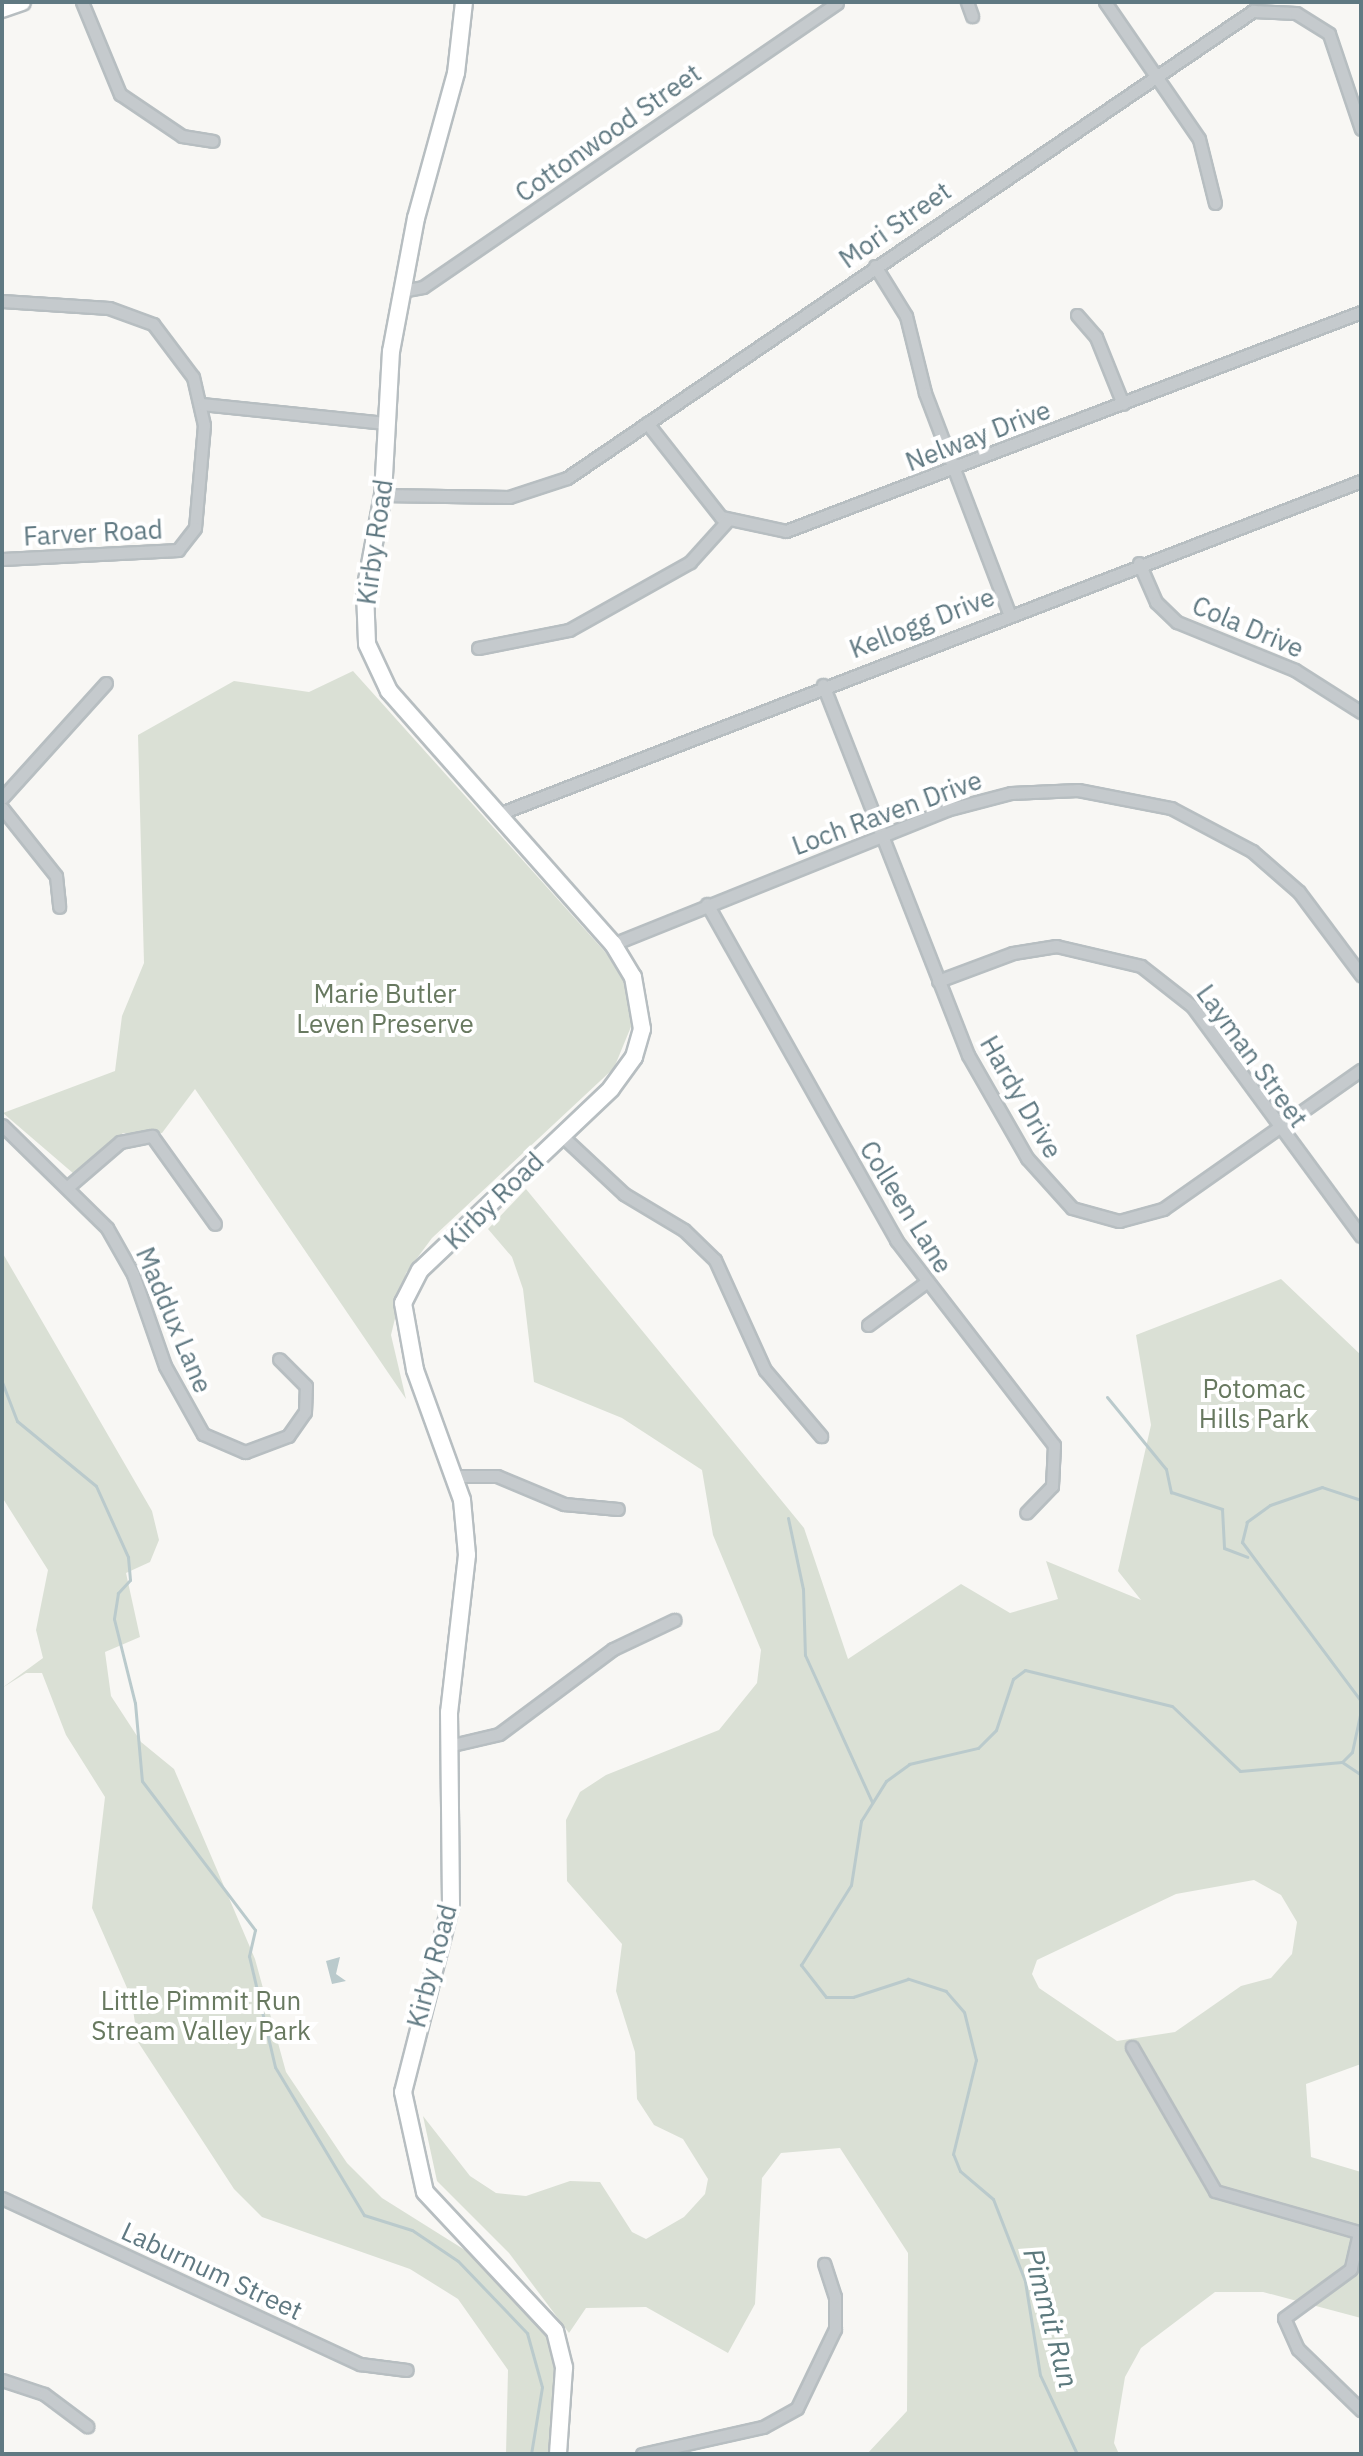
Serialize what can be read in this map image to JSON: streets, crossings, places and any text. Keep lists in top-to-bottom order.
{
  "streets": {
    "main road": ["Kirby Road"],
    "street": [
      "Cottonwood Street",
      "Mori Street",
      "Nelway Drive",
      "Farver Road",
      "Kellogg Drive",
      "Cola Drive",
      "Loch Raven Drive",
      "Layman Street",
      "Hardy Drive",
      "Colleen Lane",
      "Maddux Lane",
      "Laburnum Street"
    ]
  },
  "crossings": [
    ["Cottonwood Street", "Kirby Road"],
    ["Mori Street", "Nelway Drive"],
    ["Mori Street", "Kirby Road"],
    ["Kirby Road", "Kellogg Drive"],
    ["Kirby Road", "Loch Raven Drive"],
    ["Kellogg Drive", "Cola Drive"],
    ["Kellogg Drive", "Hardy Drive"],
    ["Loch Raven Drive", "Hardy Drive"],
    ["Loch Raven Drive", "Colleen Lane"],
    ["Layman Street", "Hardy Drive"]
  ],
  "water": ["Pimmit Run"],
  "parks": ["Marie Butler Leven Preserve", "Potomac Hills Park", "Little Pimmit Run Stream Valley Park"]
}
